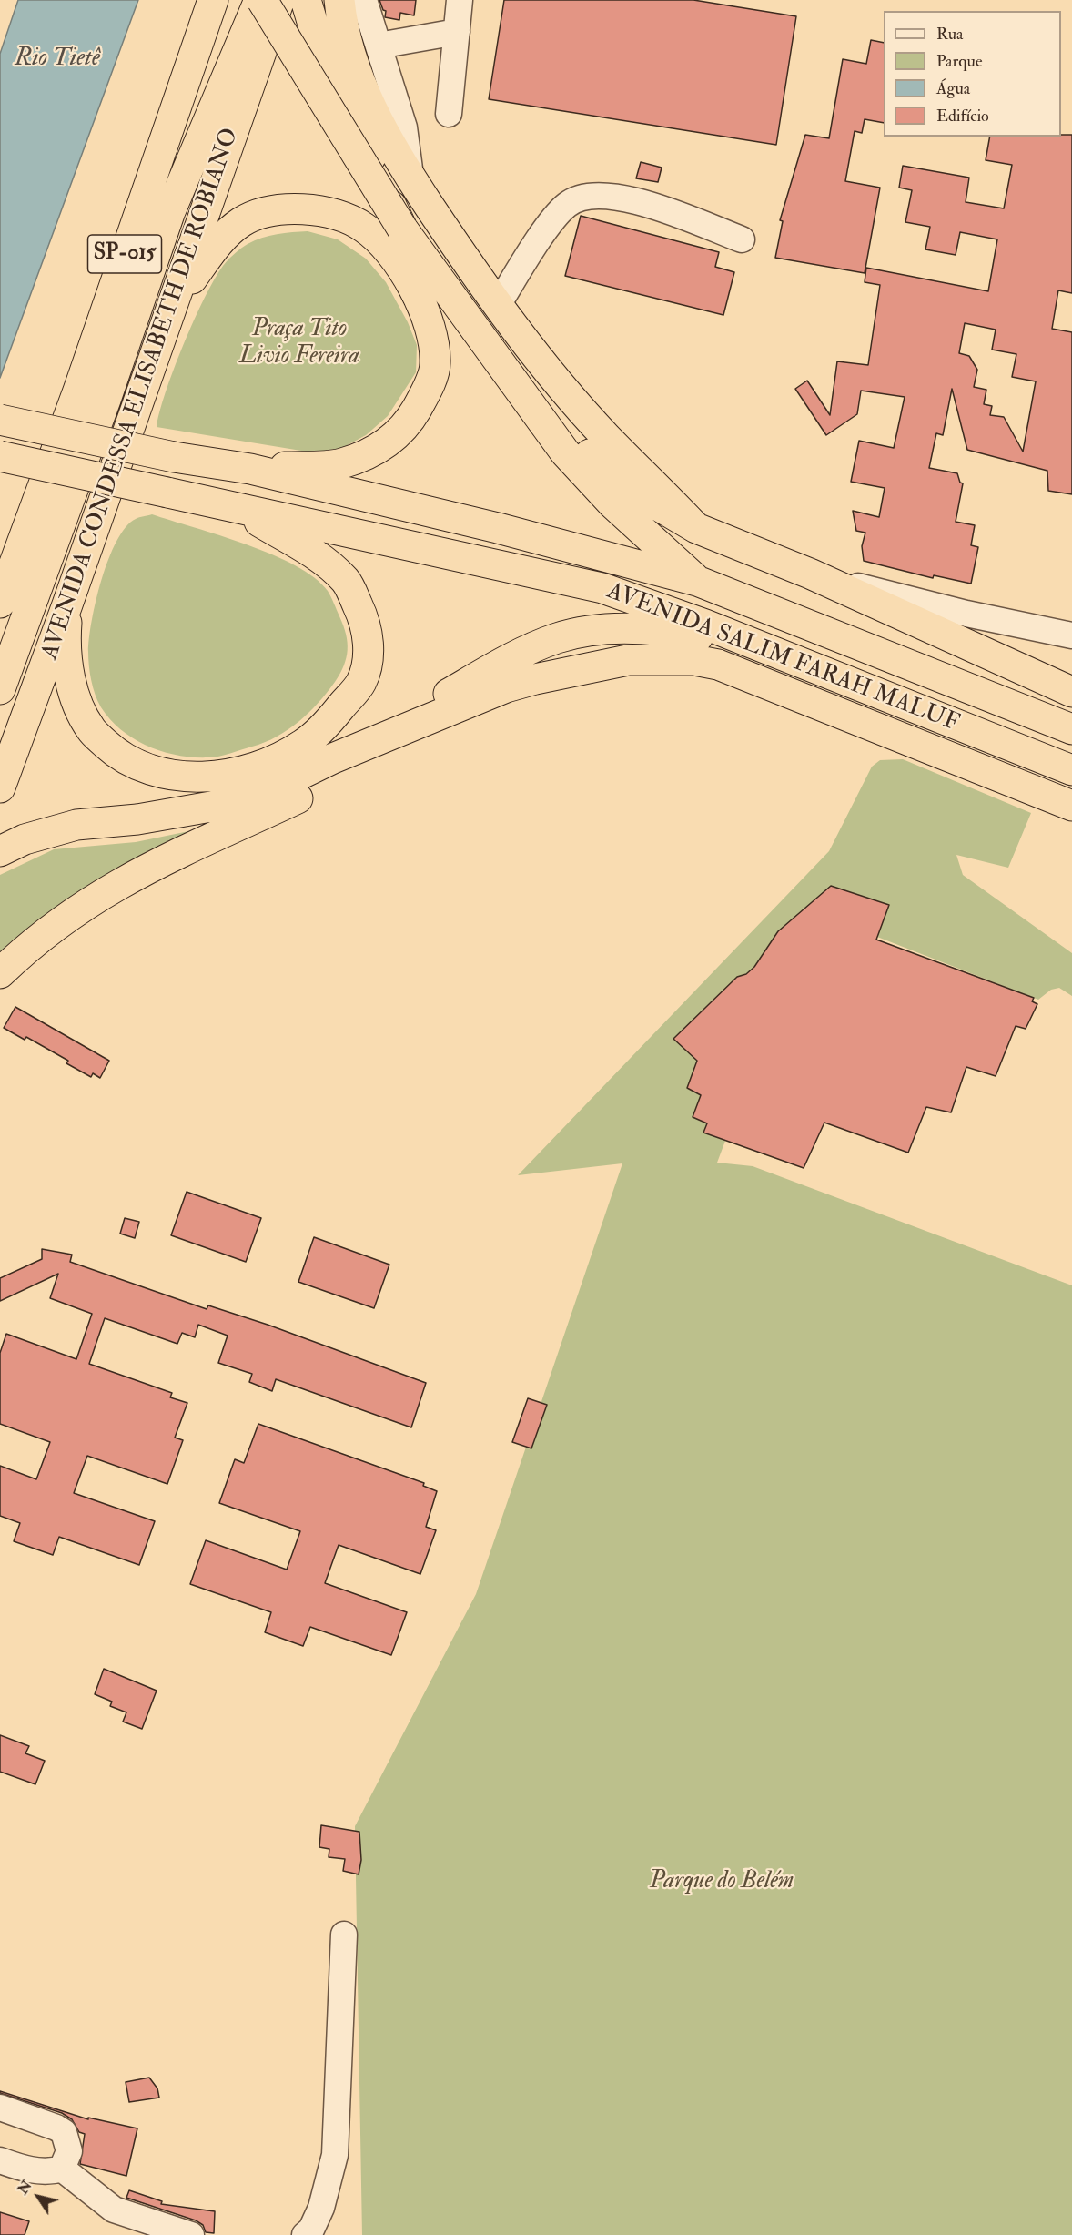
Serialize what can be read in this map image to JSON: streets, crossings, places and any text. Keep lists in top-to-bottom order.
{
  "streets": {
    "highway": ["SP-015", "AVENIDA CONDESSA ELISABETH DE ROBIANO", "AVENIDA SALIM FARAH MALUF"]
  },
  "water": ["Rio Tietê"],
  "parks": ["Praça Tito Livio Fereira", "Parque do Belém"],
  "legend": [
    "Rua",
    "Parque",
    "Água",
    "Edifício"
  ],
  "north": "top left"
}
